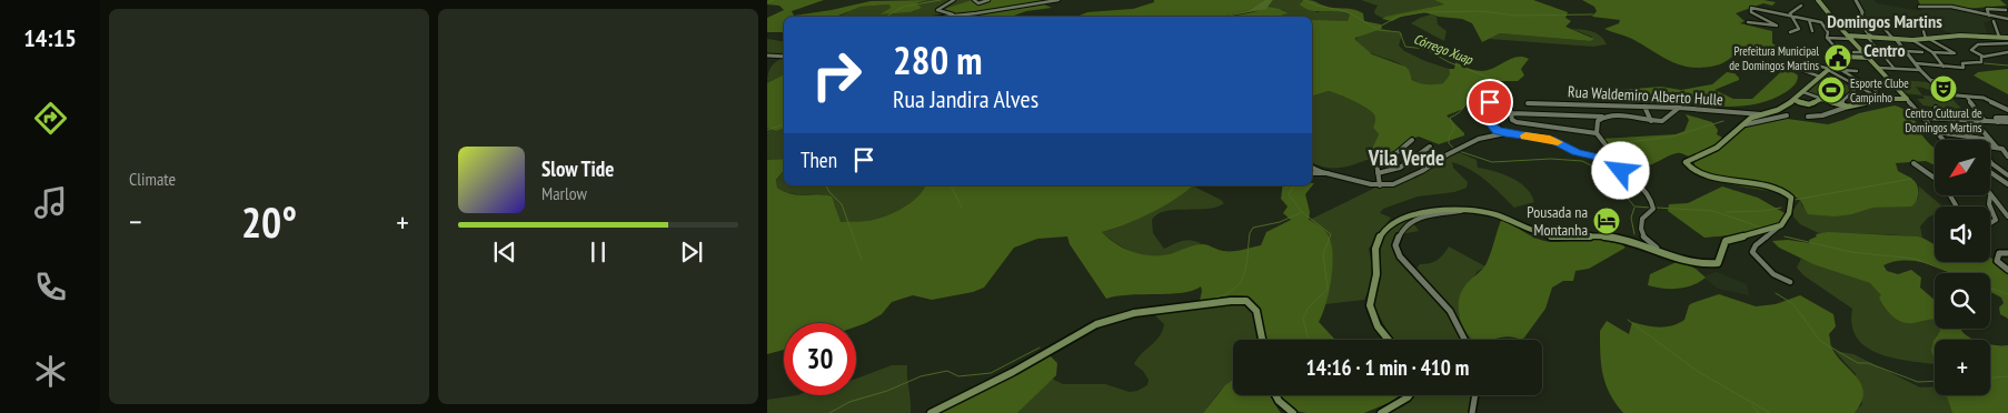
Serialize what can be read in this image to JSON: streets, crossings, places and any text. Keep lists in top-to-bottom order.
{
  "streets": {
    "street": ["Rua Waldemiro Alberto Hulle"]
  },
  "districts": ["Domingos Martins", "Centro", "Vila Verde"],
  "water": ["Córrego Xuap"],
  "places": {
    "public building": ["Prefeitura Municipal de Domingos Martins"],
    "theatre": ["Centro Cultural de Domingos Martins"],
    "sports": ["Esporte Clube Campinho"],
    "hotel": ["Pousada na Montanha"]
  },
  "north": "bottom left",
  "page": {
    "tabs": "14:15",
    "tile": "Climate",
    "turn": ["280 m", "Rua Jandira Alves"],
    "then": "Then",
    "map_buttons": "+",
    "song": ["Slow Tide", "Marlow"],
    "heat": ["−", "20°", "+"],
    "limit": "30",
    "trip": "14:16 · 1 min · 410 m"
  }
}
